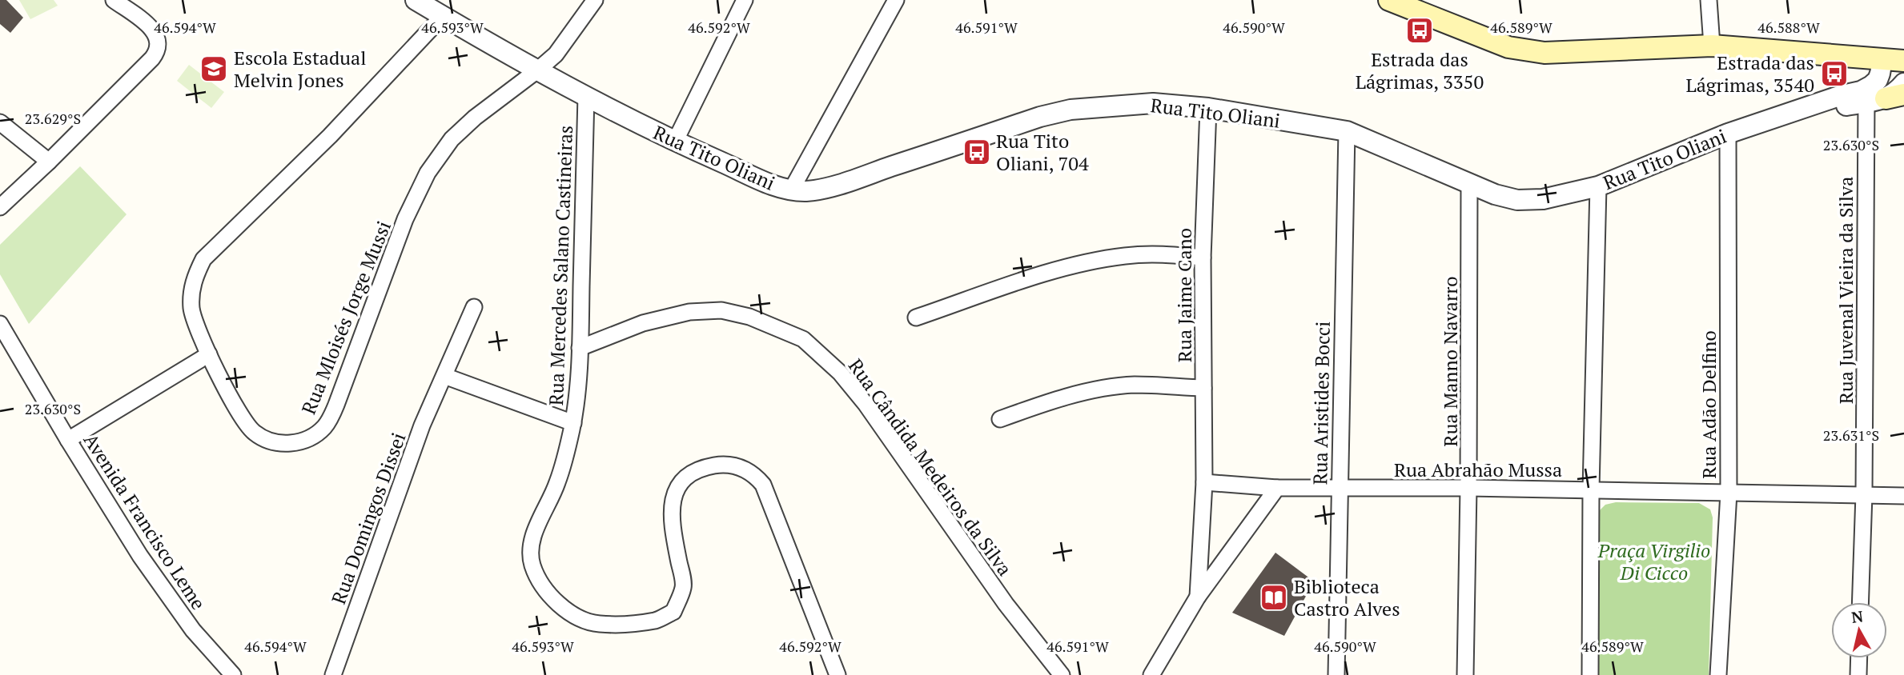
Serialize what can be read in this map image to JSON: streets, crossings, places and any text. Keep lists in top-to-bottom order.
{
  "streets": {
    "street": [
      "Rua Tito Oliani",
      "Rua Mercedes Salano Castineiras",
      "Rua Juvenal Vieira da Silva",
      "Rua Jaime Cano",
      "Rua Mloisés Jorge Mussi",
      "Rua Manno Navarro",
      "Rua Aristides Bocci",
      "Rua Adão Delfino",
      "Rua Cândida Medeiros da Silva",
      "Rua Abrahão Mussa",
      "Rua Domingos Dissei",
      "Avenida Francisco Leme"
    ]
  },
  "crossings": [
    ["Rua Tito Oliani", "Rua Mercedes Salano Castineiras"],
    ["Rua Tito Oliani", "Rua Juvenal Vieira da Silva"],
    ["Rua Tito Oliani", "Rua Jaime Cano"],
    ["Rua Tito Oliani", "Rua Mloisés Jorge Mussi"],
    ["Rua Tito Oliani", "Rua Manno Navarro"],
    ["Rua Tito Oliani", "Rua Aristides Bocci"],
    ["Rua Tito Oliani", "Rua Adão Delfino"],
    ["Rua Mercedes Salano Castineiras", "Rua Cândida Medeiros da Silva"],
    ["Rua Juvenal Vieira da Silva", "Rua Abrahão Mussa"],
    ["Rua Jaime Cano", "Rua Abrahão Mussa"],
    ["Rua Manno Navarro", "Rua Abrahão Mussa"],
    ["Rua Aristides Bocci", "Rua Abrahão Mussa"],
    ["Rua Adão Delfino", "Rua Abrahão Mussa"]
  ],
  "parks": ["Praça Virgilio Di Cicco"],
  "places": {
    "bus stop": ["Estrada das Lágrimas, 3350", "Estrada das Lágrimas, 3540", "Rua Tito Oliani, 704"],
    "school or university": ["Escola Estadual Melvin Jones"],
    "library": ["Biblioteca Castro Alves"]
  },
  "north": "top",
  "coordinates": [
    "46.594°W",
    "46.593°W",
    "46.592°W",
    "46.591°W",
    "46.590°W",
    "46.589°W",
    "46.588°W",
    "23.629°S",
    "23.630°S",
    "23.631°S"
  ]
}
